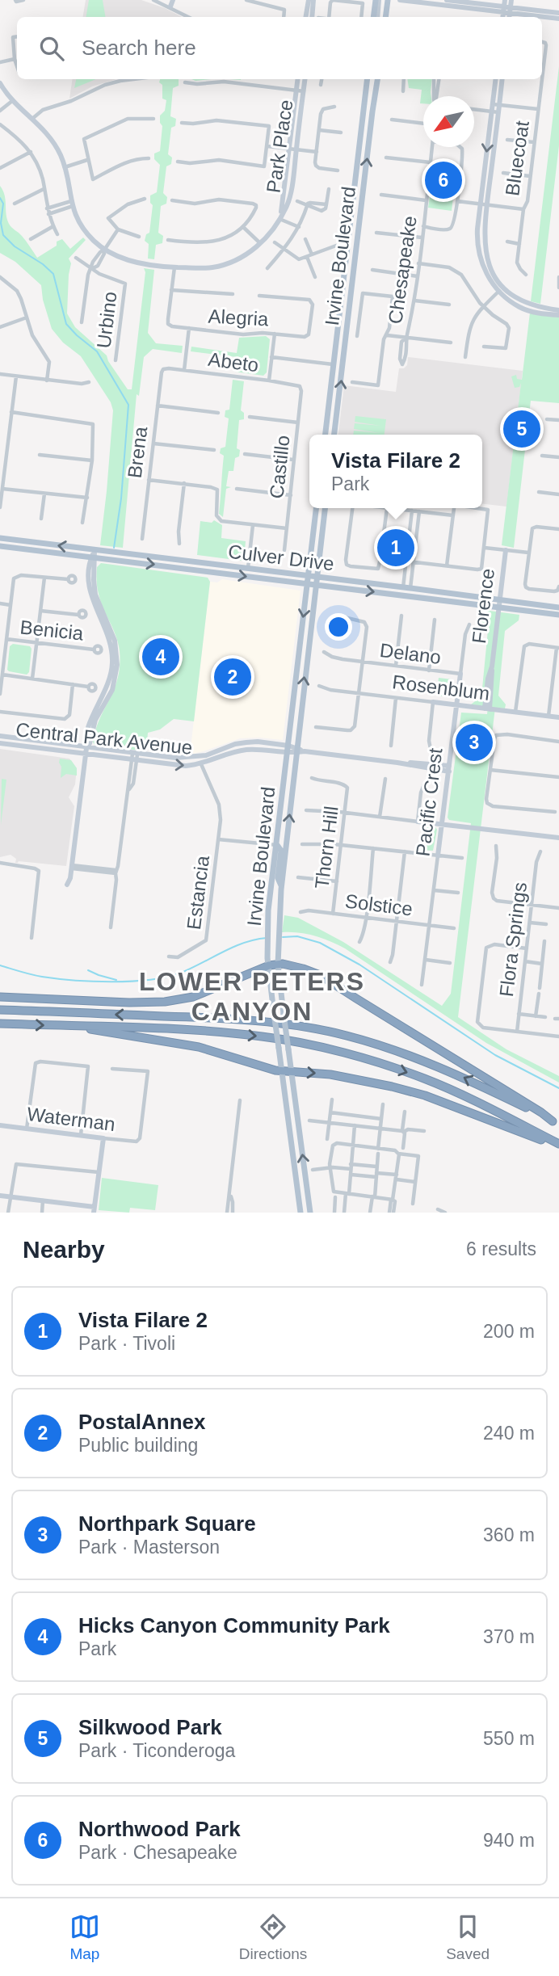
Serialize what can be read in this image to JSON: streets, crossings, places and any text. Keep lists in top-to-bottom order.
{
  "streets": {
    "main road": ["Irvine Boulevard", "Culver Drive"],
    "street": [
      "Park Place",
      "Bluecoat",
      "Chesapeake",
      "Alegria",
      "Urbino",
      "Abeto",
      "Brena",
      "Castillo",
      "Florence",
      "Benicia",
      "Delano",
      "Rosenblum",
      "Central Park Avenue",
      "Pacific Crest",
      "Thorn Hill",
      "Estancia",
      "Solstice",
      "Flora Springs",
      "Waterman"
    ]
  },
  "crossings": [
    ["Irvine Boulevard", "Culver Drive"],
    ["Irvine Boulevard", "Central Park Avenue"],
    ["Irvine Boulevard", "Estancia"],
    ["Abeto", "Brena"],
    ["Abeto", "Castillo"],
    ["Culver Drive", "Florence"],
    ["Florence", "Rosenblum"],
    ["Delano", "Pacific Crest"],
    ["Rosenblum", "Pacific Crest"],
    ["Central Park Avenue", "Pacific Crest"],
    ["Central Park Avenue", "Estancia"],
    ["Pacific Crest", "Solstice"],
    ["Thorn Hill", "Solstice"]
  ],
  "districts": ["LOWER PETERS CANYON"],
  "north": "bottom left",
  "page": {
    "search": "Search here",
    "pins": [
      "6",
      "5",
      "1",
      "4",
      "2",
      "3"
    ],
    "popup": ["Vista Filare 2", "Park"],
    "heading": ["Nearby", "6 results"],
    "list": [
      {
        "mark": "1",
        "name": "Vista Filare 2",
        "note": "Park · Tivoli",
        "value": "200 m"
      },
      {
        "mark": "2",
        "name": "PostalAnnex",
        "note": "Public building",
        "value": "240 m"
      },
      {
        "mark": "3",
        "name": "Northpark Square",
        "note": "Park · Masterson",
        "value": "360 m"
      },
      {
        "mark": "4",
        "name": "Hicks Canyon Community Park",
        "note": "Park",
        "value": "370 m"
      },
      {
        "mark": "5",
        "name": "Silkwood Park",
        "note": "Park · Ticonderoga",
        "value": "550 m"
      },
      {
        "mark": "6",
        "name": "Northwood Park",
        "note": "Park · Chesapeake",
        "value": "940 m"
      }
    ],
    "nav": ["Map", "Directions", "Saved"]
  }
}
